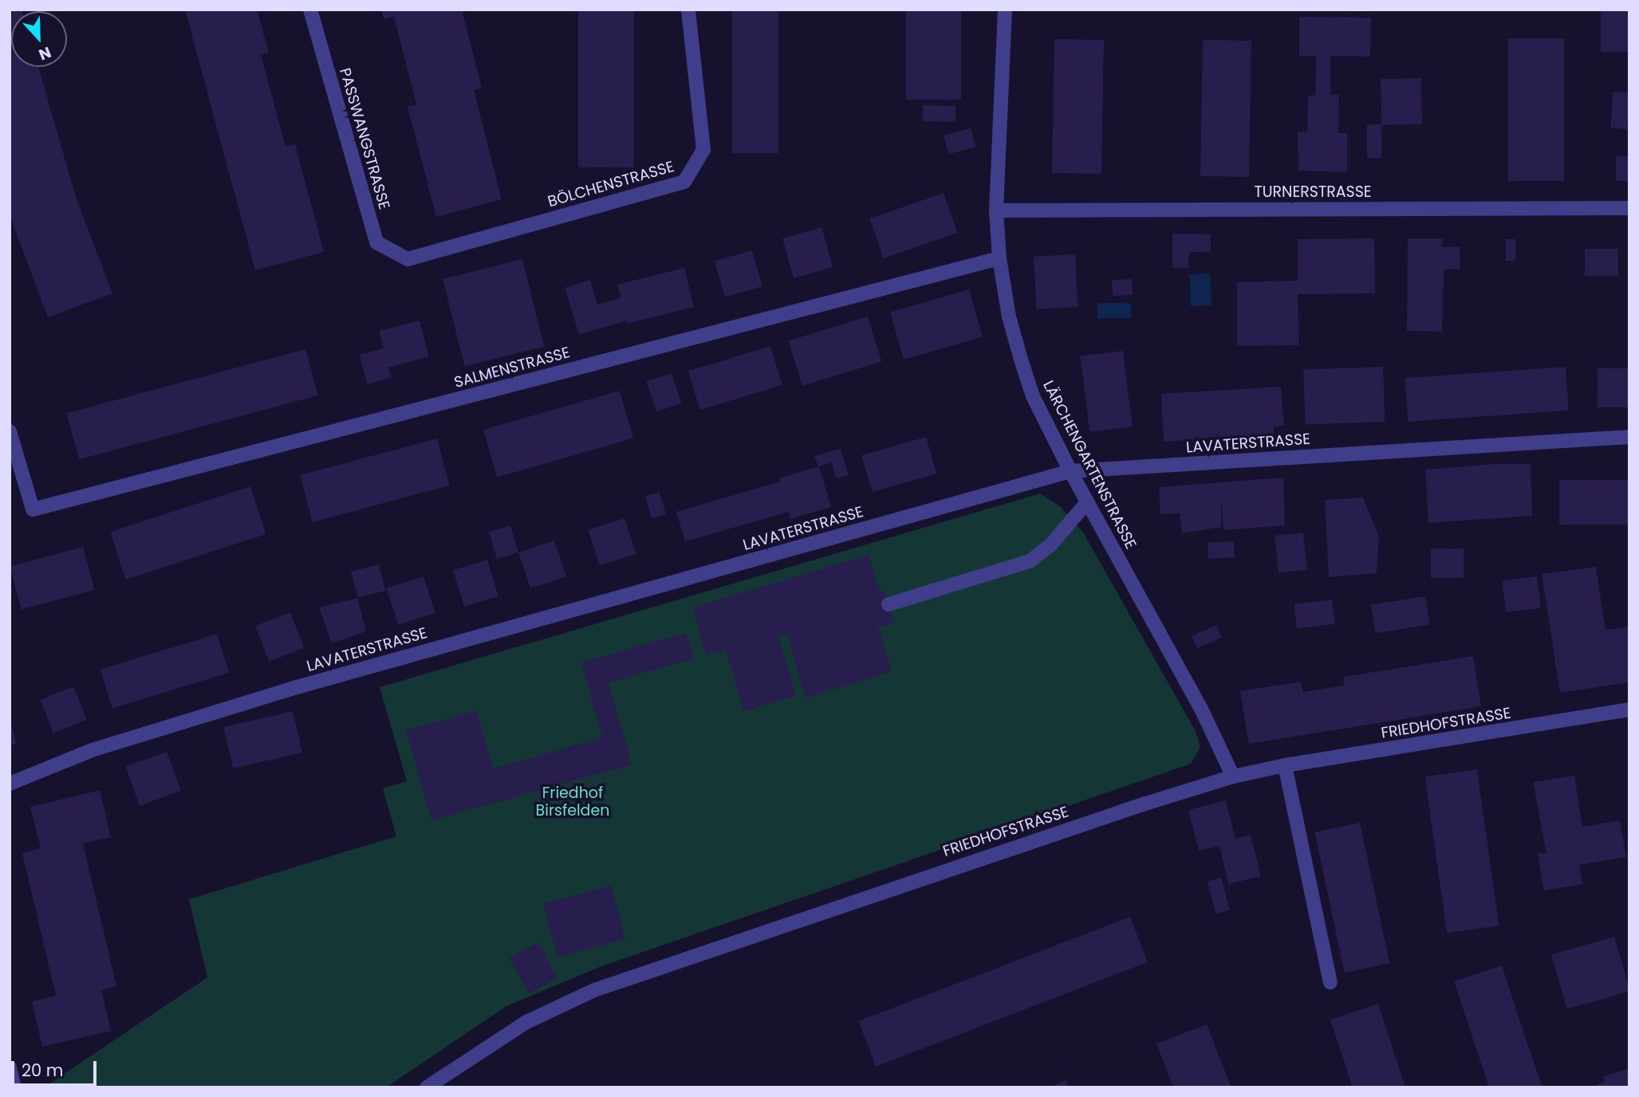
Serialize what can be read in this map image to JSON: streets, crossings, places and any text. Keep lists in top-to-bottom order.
{
  "streets": {
    "street": [
      "PASSWANGSTRASSE",
      "BÖLCHENSTRASSE",
      "TURNERSTRASSE",
      "SALMENSTRASSE",
      "LAVATERSTRASSE",
      "LÄRCHENGARTENSTRASSE",
      "FRIEDHOFSTRASSE"
    ]
  },
  "crossings": [
    ["PASSWANGSTRASSE", "BÖLCHENSTRASSE"],
    ["TURNERSTRASSE", "LÄRCHENGARTENSTRASSE"],
    ["SALMENSTRASSE", "LÄRCHENGARTENSTRASSE"],
    ["LAVATERSTRASSE", "LÄRCHENGARTENSTRASSE"],
    ["LÄRCHENGARTENSTRASSE", "FRIEDHOFSTRASSE"]
  ],
  "parks": ["Friedhof Birsfelden"],
  "scale_bar": "20 m",
  "north": "bottom"
}
